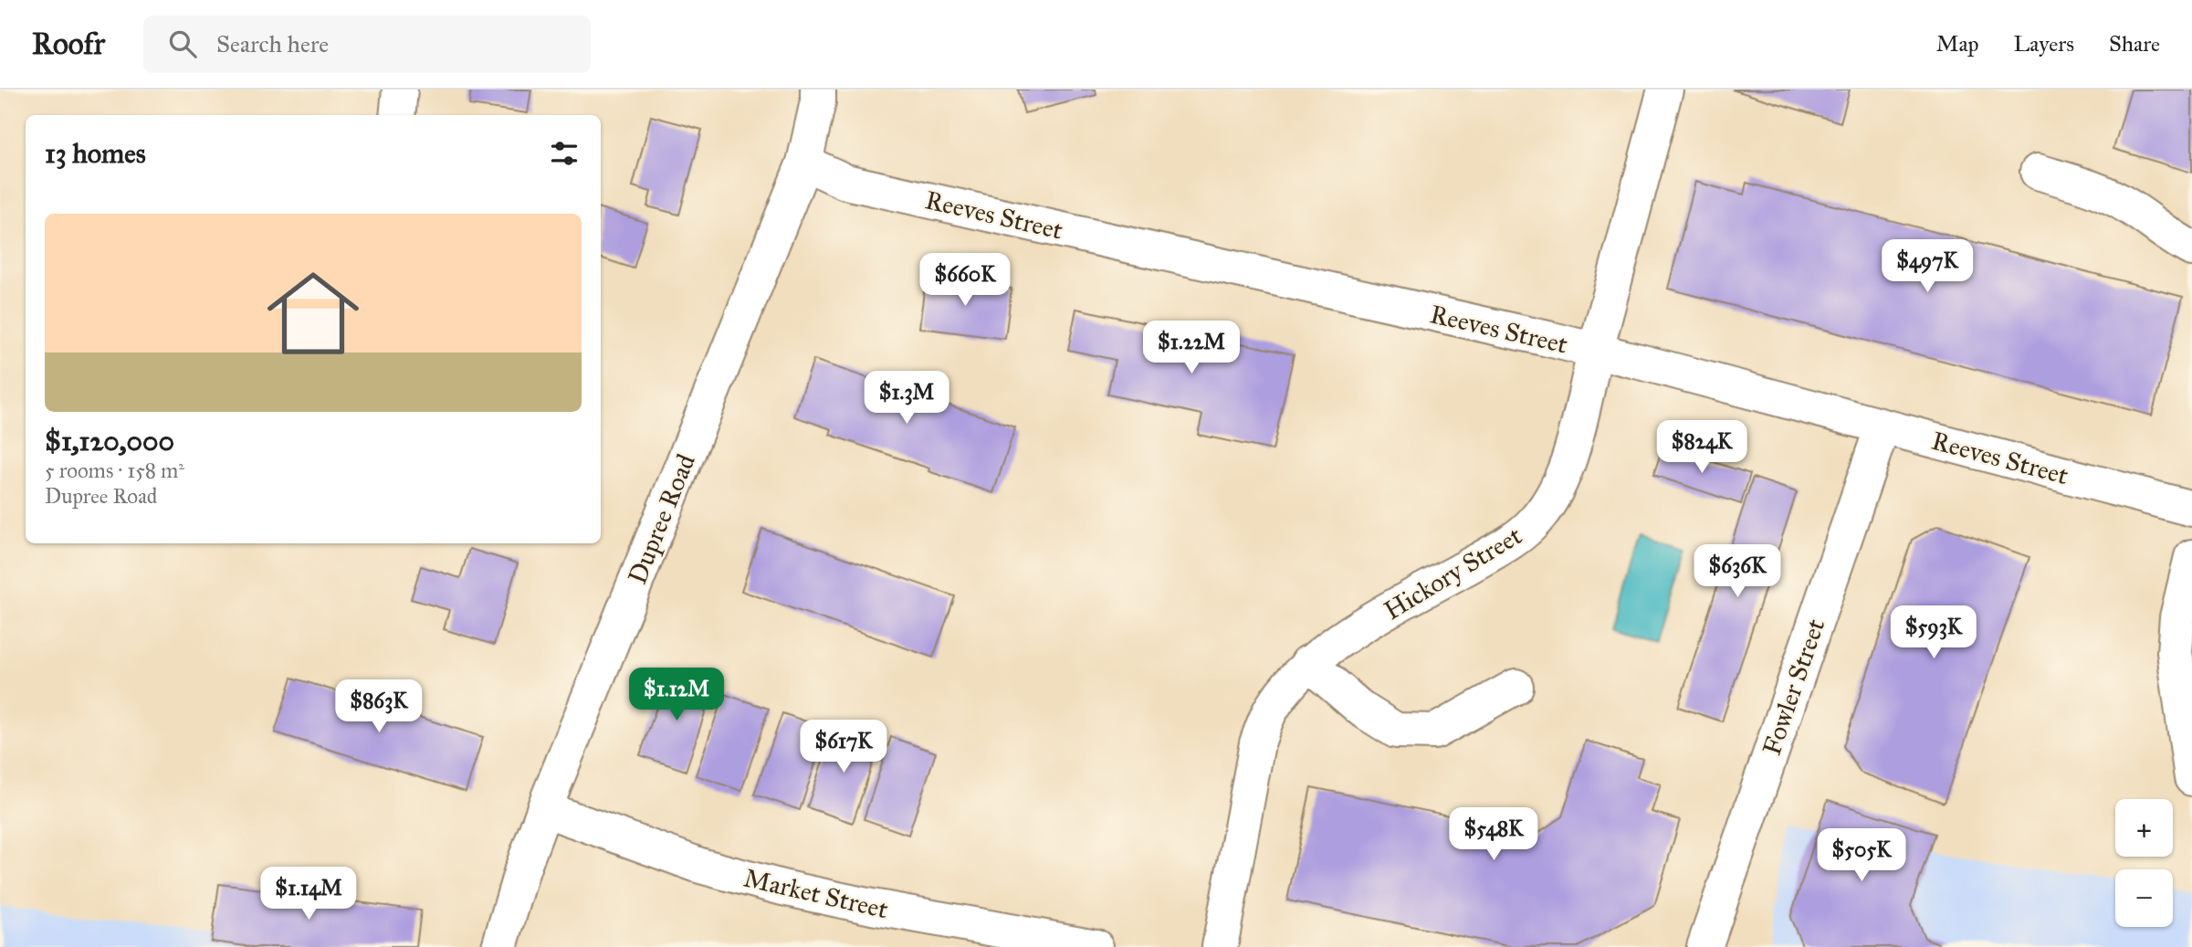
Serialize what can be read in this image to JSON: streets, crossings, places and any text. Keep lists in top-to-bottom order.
{
  "streets": {
    "street": [
      "Reeves Street",
      "Dupree Road",
      "Hickory Street",
      "Fowler Street",
      "Market Street"
    ]
  },
  "crossings": [
    ["Reeves Street", "Dupree Road"],
    ["Reeves Street", "Hickory Street"],
    ["Reeves Street", "Fowler Street"],
    ["Dupree Road", "Market Street"]
  ],
  "page": {
    "header": "Roofr",
    "search": "Search here",
    "nav": ["Map", "Layers", "Share"],
    "heading": "13 homes",
    "list": [
      {
        "name": "$1,120,000",
        "note": "5 rooms · 158 m² · Dupree Road"
      }
    ],
    "price": [
      "$497K",
      "$660K",
      "$1.22M",
      "$1.3M",
      "$824K",
      "$636K",
      "$593K",
      "$1.12M",
      "$863K",
      "$617K",
      "$548K",
      "$505K",
      "$1.14M"
    ],
    "map_buttons": ["+", "−"]
  }
}
